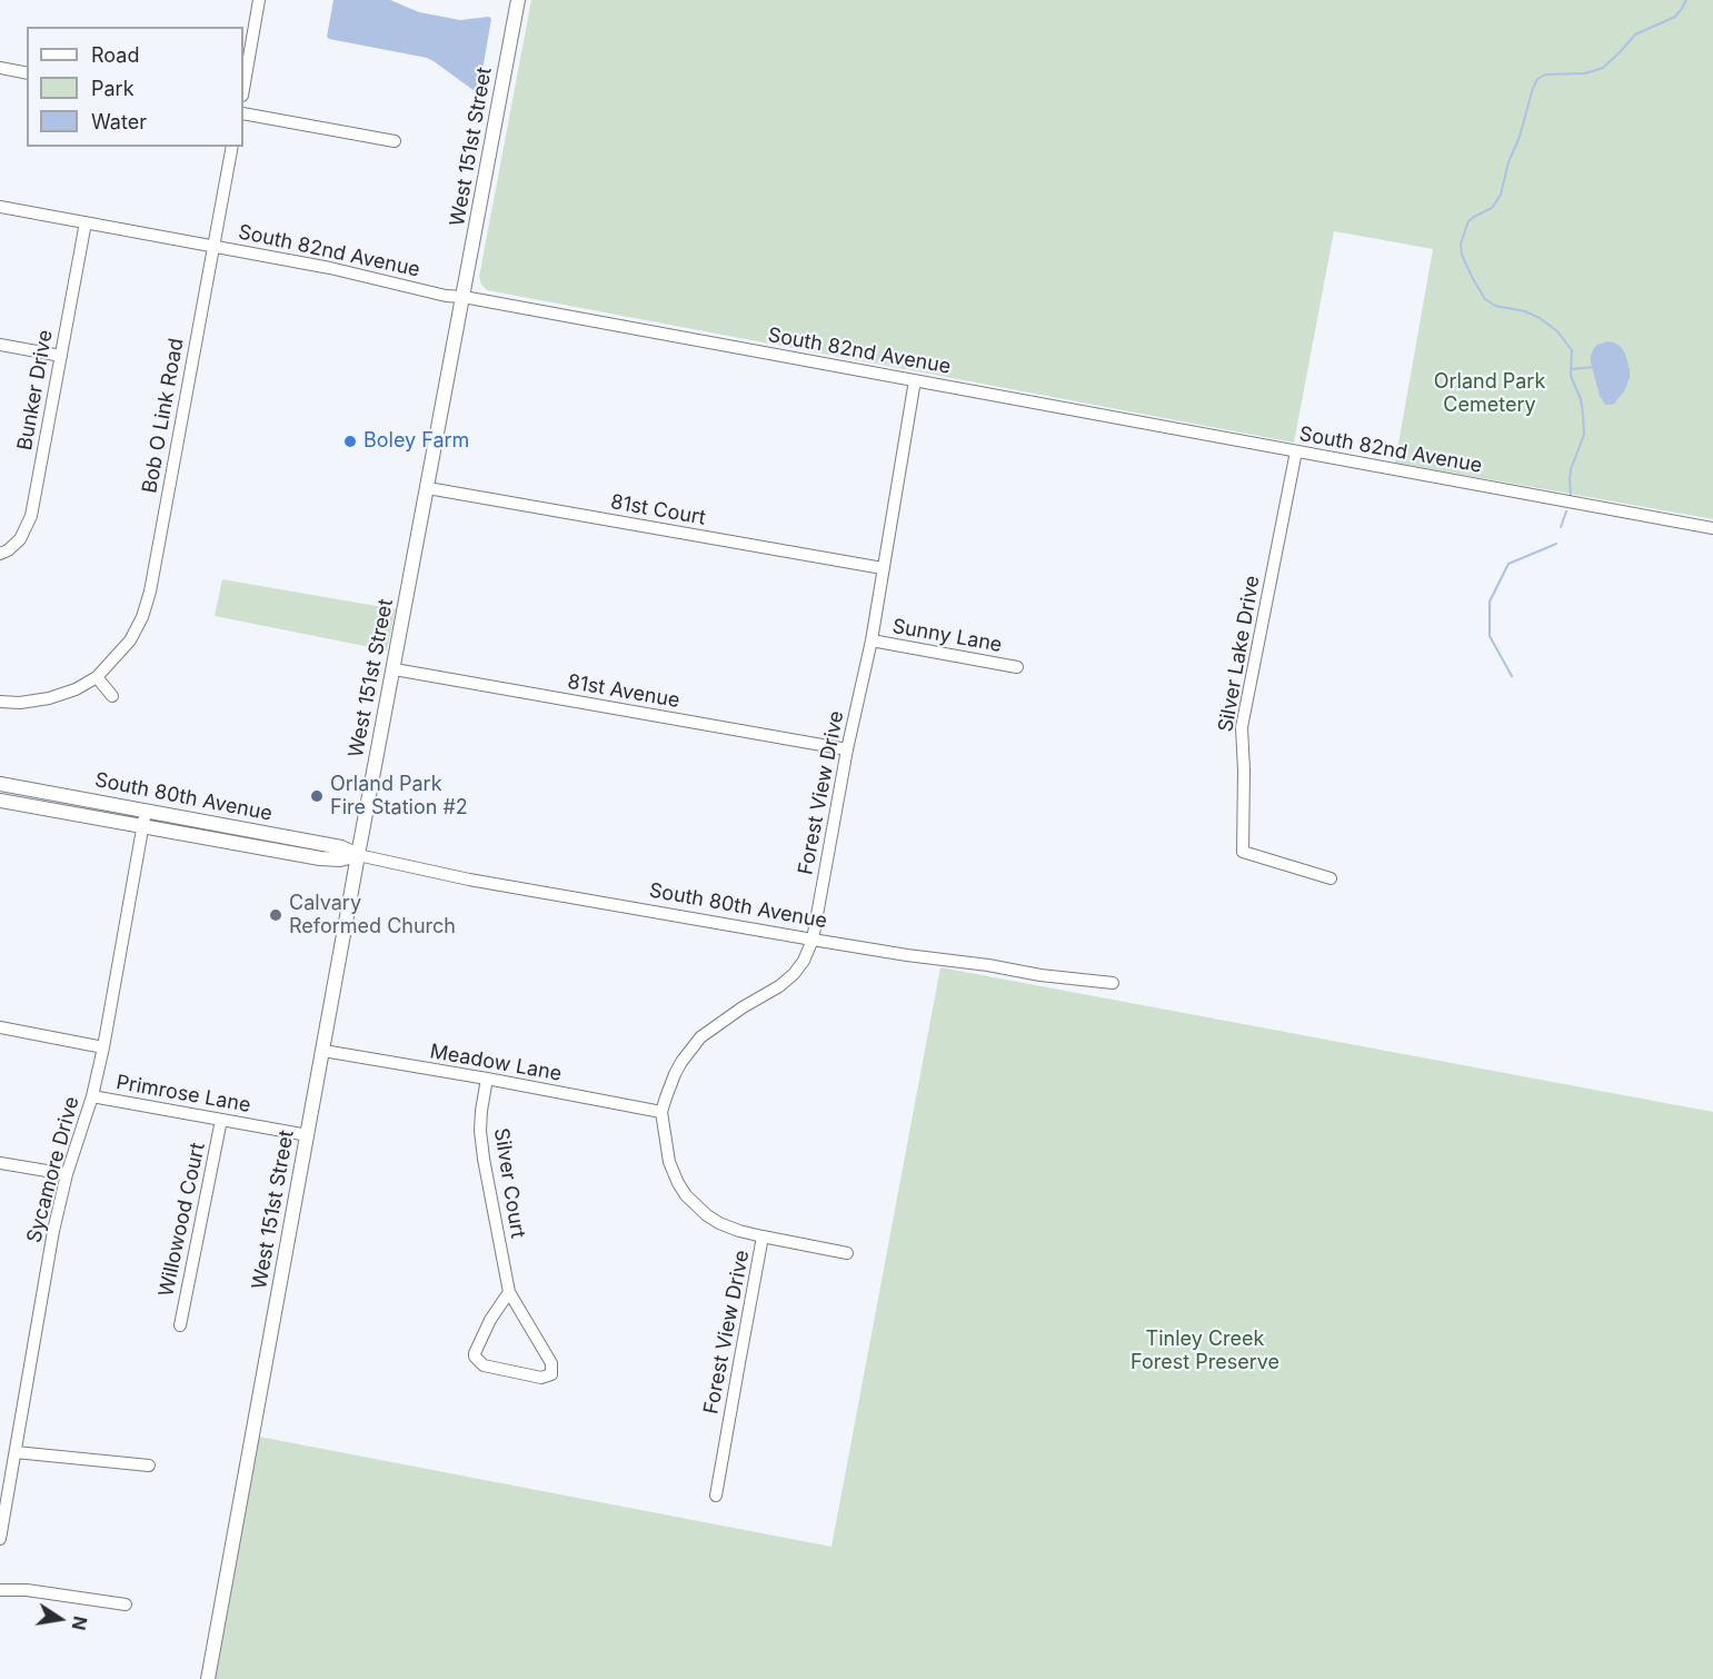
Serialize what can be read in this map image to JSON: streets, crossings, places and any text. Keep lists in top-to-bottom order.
{
  "streets": {
    "street": [
      "West 151st Street",
      "South 82nd Avenue",
      "Bunker Drive",
      "Bob O Link Road",
      "81st Court",
      "Sunny Lane",
      "Silver Lake Drive",
      "81st Avenue",
      "Forest View Drive",
      "South 80th Avenue",
      "Meadow Lane",
      "Primrose Lane",
      "Sycamore Drive",
      "Silver Court",
      "Willowood Court"
    ]
  },
  "crossings": [
    ["West 151st Street", "South 82nd Avenue"],
    ["West 151st Street", "81st Court"],
    ["West 151st Street", "81st Avenue"],
    ["West 151st Street", "South 80th Avenue"],
    ["West 151st Street", "Meadow Lane"],
    ["West 151st Street", "Primrose Lane"],
    ["South 82nd Avenue", "Bunker Drive"],
    ["South 82nd Avenue", "Bob O Link Road"],
    ["South 82nd Avenue", "Silver Lake Drive"],
    ["South 82nd Avenue", "Forest View Drive"],
    ["81st Court", "Forest View Drive"],
    ["Sunny Lane", "Forest View Drive"],
    ["81st Avenue", "Forest View Drive"],
    ["Forest View Drive", "South 80th Avenue"],
    ["Forest View Drive", "Meadow Lane"],
    ["South 80th Avenue", "Sycamore Drive"],
    ["Meadow Lane", "Silver Court"],
    ["Primrose Lane", "Sycamore Drive"],
    ["Primrose Lane", "Willowood Court"]
  ],
  "parks": ["Orland Park Cemetery", "Tinley Creek Forest Preserve"],
  "places": ["Boley Farm", "Orland Park Fire Station #2", "Calvary Reformed Church"],
  "legend": ["Road", "Park", "Water"],
  "north": "right"
}
